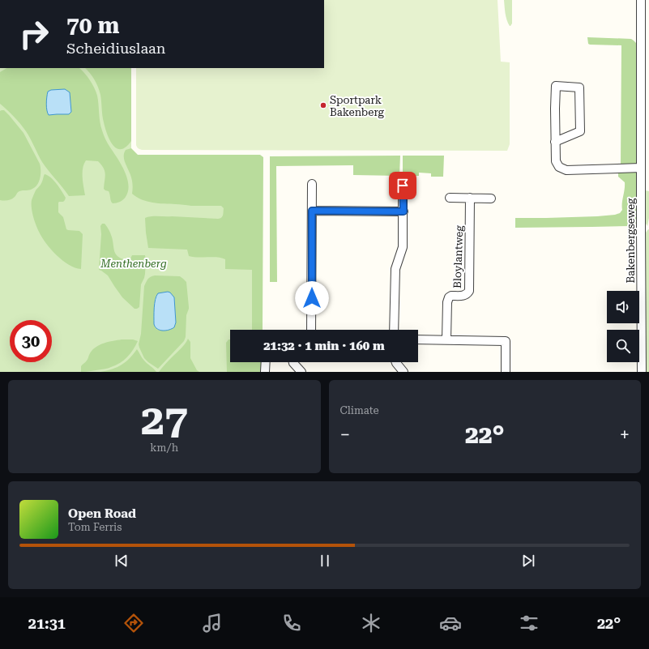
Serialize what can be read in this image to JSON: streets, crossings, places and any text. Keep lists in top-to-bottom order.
{
  "streets": {
    "street": ["Bakenbergseweg", "Bloylantweg"]
  },
  "parks": ["Menthenberg"],
  "places": ["Sportpark Bakenberg"],
  "page": {
    "turn": ["70 m", "Scheidiuslaan"],
    "limit": "30",
    "trip": "21:32 · 1 min · 160 m",
    "tile": [
      ["27", "km/h"],
      "Climate"
    ],
    "heat": ["−", "22°", "+"],
    "song": ["Open Road", "Tom Ferris"],
    "tabs": ["21:31", "22°"]
  }
}
